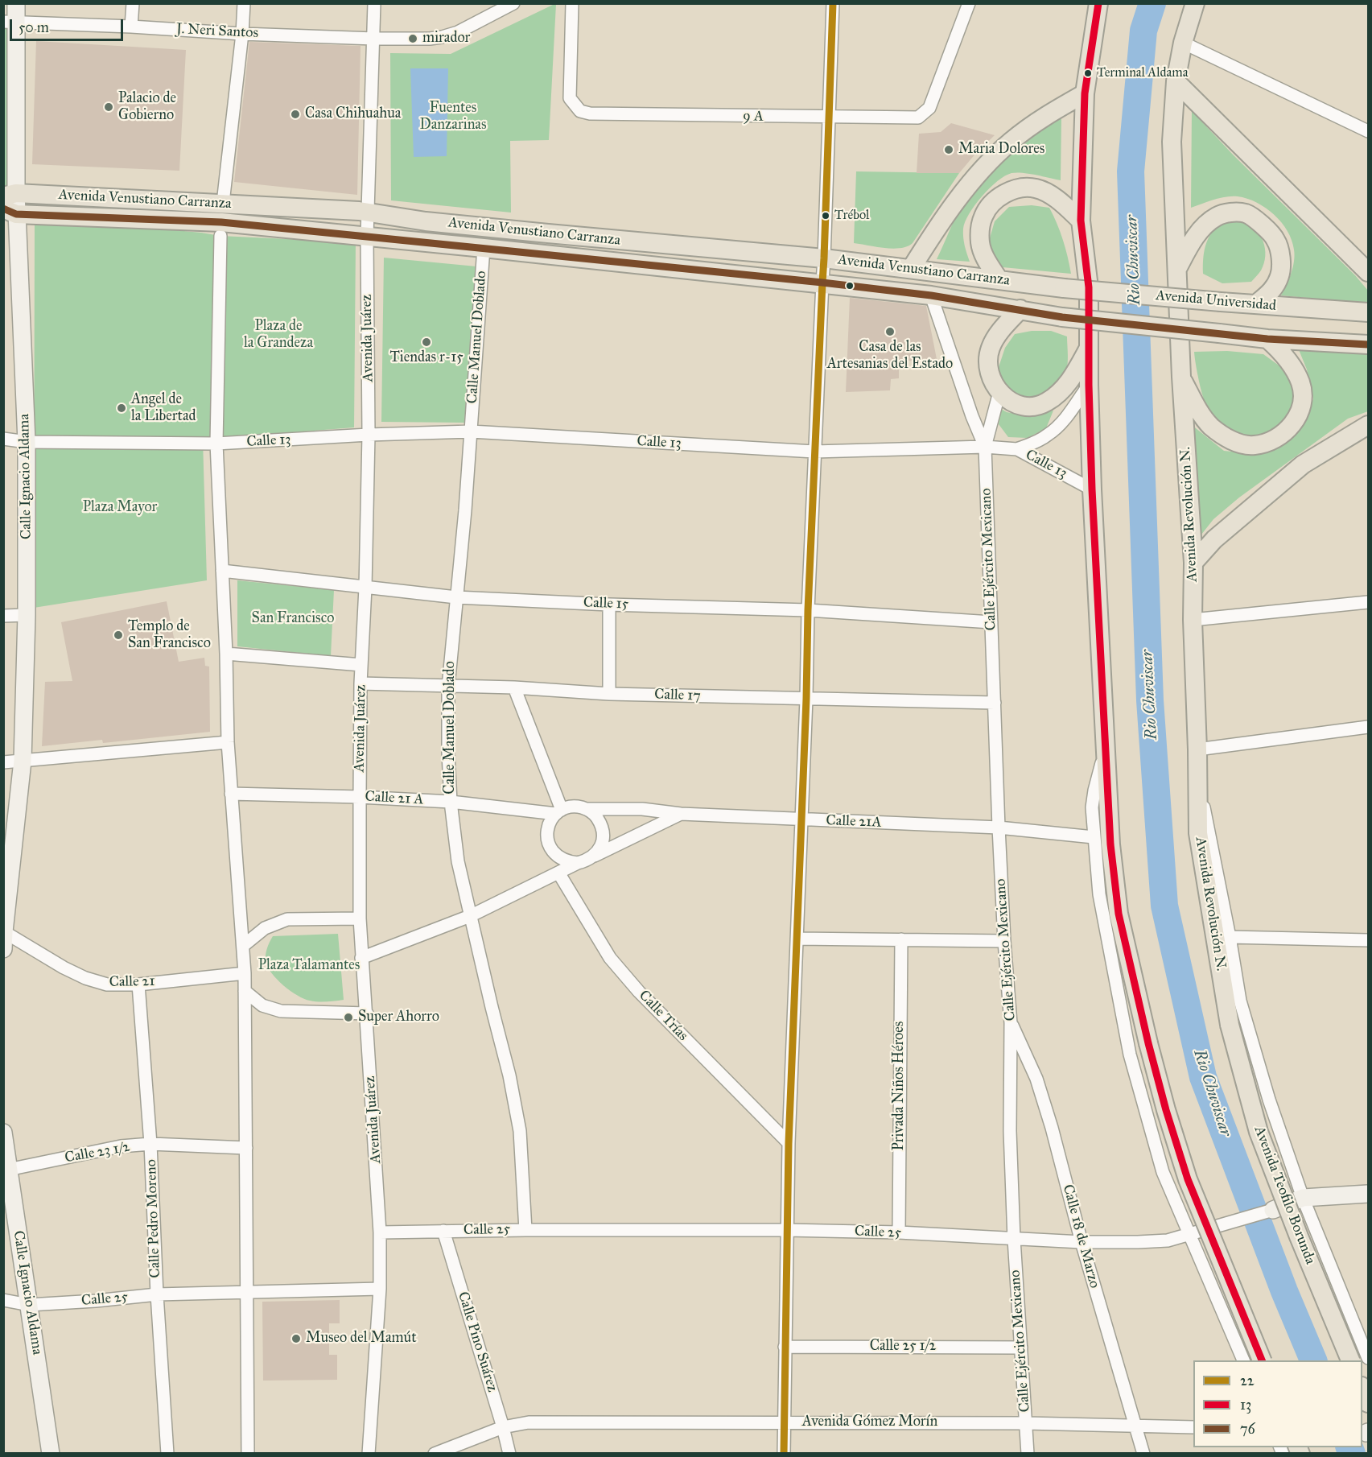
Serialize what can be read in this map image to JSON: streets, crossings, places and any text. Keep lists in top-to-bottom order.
{
  "streets": {
    "main road": [
      "Avenida Venustiano Carranza",
      "Avenida Universidad",
      "Calle Ignacio Aldama",
      "Avenida Revolución N.",
      "Avenida Teofilo Borunda",
      "Calle 25"
    ],
    "street": [
      "J. Neri Santos",
      "9 A",
      "Calle Manuel Doblado",
      "Avenida Juárez",
      "Calle 13",
      "Calle Ejército Mexicano",
      "Calle 15",
      "Calle 17",
      "Calle 21 A",
      "Calle 21A",
      "Calle 21",
      "Calle Trías",
      "Privada Niños Héroes",
      "Calle 23 1/2",
      "Calle Pedro Moreno",
      "Calle 18 de Marzo",
      "Calle Pino Suárez",
      "Calle 25 1/2",
      "Avenida Gómez Morín"
    ]
  },
  "crossings": [
    ["J. Neri Santos", "Avenida Juárez"],
    ["J. Neri Santos", "Calle Ignacio Aldama"],
    ["Avenida Venustiano Carranza", "Avenida Universidad"],
    ["Avenida Venustiano Carranza", "Calle Manuel Doblado"],
    ["Avenida Venustiano Carranza", "Avenida Juárez"],
    ["Avenida Venustiano Carranza", "Calle Ignacio Aldama"],
    ["Calle Manuel Doblado", "Calle 13"],
    ["Calle Manuel Doblado", "Calle 15"],
    ["Calle Manuel Doblado", "Calle 17"],
    ["Calle Manuel Doblado", "Calle 21 A"],
    ["Calle Manuel Doblado", "Calle 25"],
    ["Avenida Juárez", "Calle 13"],
    ["Avenida Juárez", "Calle 15"],
    ["Avenida Juárez", "Calle 17"],
    ["Avenida Juárez", "Calle 21 A"],
    ["Avenida Juárez", "Calle 25"],
    ["Calle 13", "Calle Ignacio Aldama"],
    ["Calle 13", "Calle Ejército Mexicano"],
    ["Calle Ignacio Aldama", "Calle 21"],
    ["Calle Ignacio Aldama", "Calle 23 1/2"],
    ["Calle Ignacio Aldama", "Calle 25"],
    ["Avenida Revolución N.", "Avenida Teofilo Borunda"],
    ["Calle Ejército Mexicano", "Calle 15"],
    ["Calle Ejército Mexicano", "Calle 17"],
    ["Calle Ejército Mexicano", "Calle 21A"],
    ["Calle Ejército Mexicano", "Calle 25"],
    ["Calle Ejército Mexicano", "Calle 18 de Marzo"],
    ["Calle Ejército Mexicano", "Calle 25 1/2"],
    ["Calle Ejército Mexicano", "Avenida Gómez Morín"],
    ["Calle 21 A", "Calle 21A"],
    ["Calle 21", "Calle Pedro Moreno"],
    ["Privada Niños Héroes", "Calle 25"],
    ["Calle 23 1/2", "Calle Pedro Moreno"],
    ["Calle Pedro Moreno", "Calle 25"],
    ["Calle 25", "Calle 18 de Marzo"],
    ["Calle 25", "Calle Pino Suárez"],
    ["Calle 18 de Marzo", "Avenida Gómez Morín"],
    ["Calle Pino Suárez", "Avenida Gómez Morín"]
  ],
  "water": ["Rio Chuviscar"],
  "parks": [
    "Fuentes Danzarinas",
    "Plaza de la Grandeza",
    "Plaza Mayor",
    "San Francisco",
    "Plaza Talamantes"
  ],
  "places": [
    "mirador",
    "Terminal Aldama",
    "Palacio de Gobierno",
    "Casa Chihuahua",
    "Maria Dolores",
    "Trébol",
    "Casa de las Artesanias del Estado",
    "Tiendas r-15",
    "Angel de la Libertad",
    "Templo de San Francisco",
    "Super Ahorro",
    "Museo del Mamút"
  ],
  "lines": ["transit line 22", "transit line 13", "transit line 76"],
  "legend": ["22", "13", "76"],
  "scale_bar": "50 m"
}
